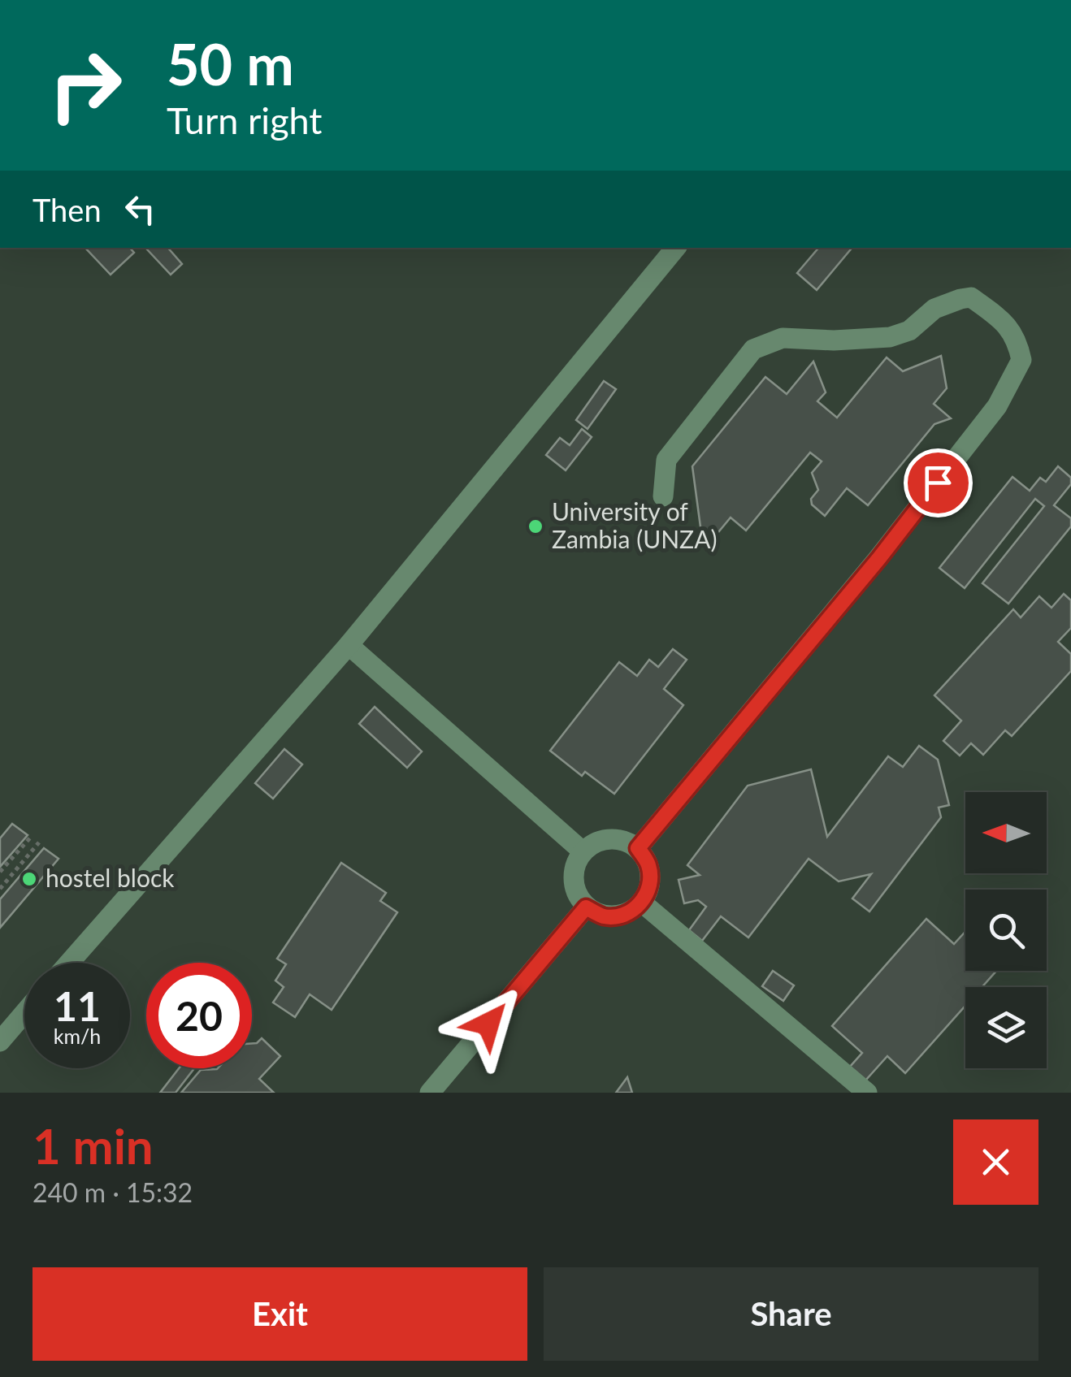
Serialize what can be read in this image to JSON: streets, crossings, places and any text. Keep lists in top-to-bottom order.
{
  "places": ["University of Zambia (UNZA)", "hostel block"],
  "north": "left",
  "page": {
    "turn": ["50 m", "Turn right"],
    "then": "Then",
    "speed": "11 km/h",
    "limit": "20",
    "heading": ["1 min", "240 m · 15:32"],
    "buttons": ["Exit", "Share"]
  }
}
